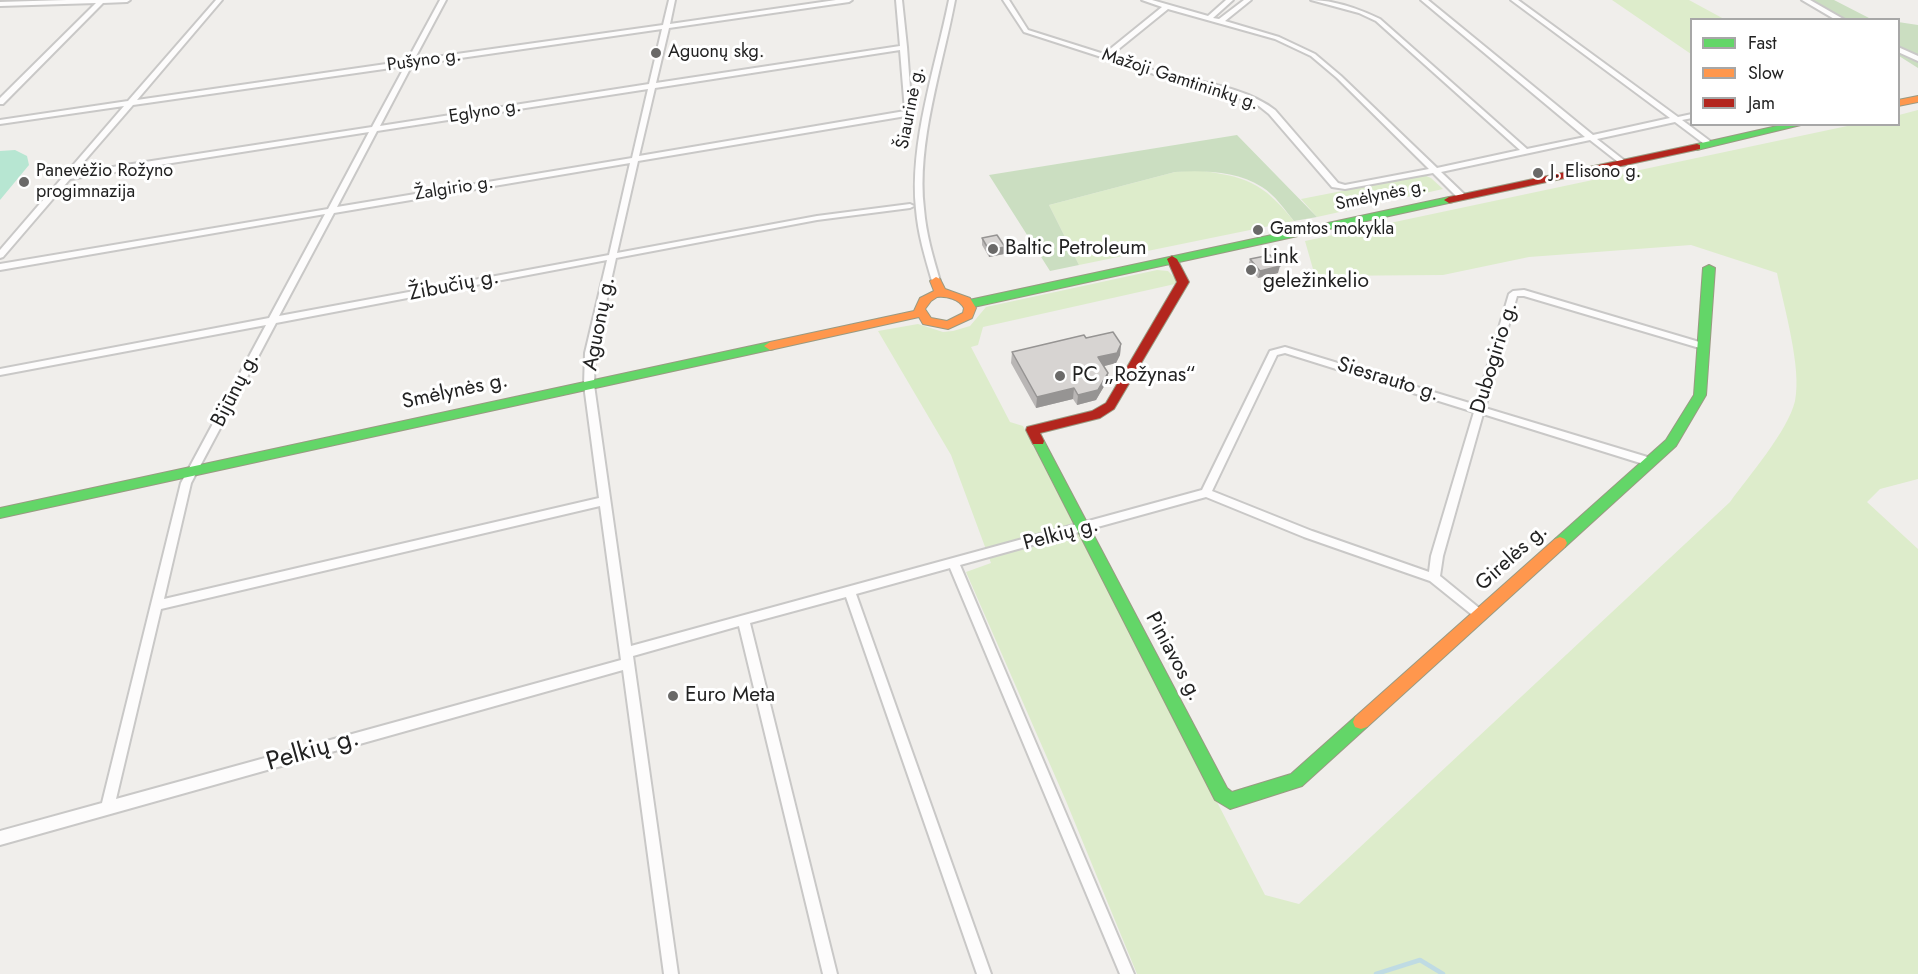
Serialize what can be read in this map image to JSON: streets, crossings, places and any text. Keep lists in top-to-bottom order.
{
  "streets": {
    "main road": ["Smėlynės g.", "Girelės g.", "Piniavos g."],
    "street": [
      "Pušyno g.",
      "Mažoji Gamtininkų g.",
      "Šiaurinė g.",
      "Eglyno g.",
      "Žalgirio g.",
      "Žibučių g.",
      "Aguonų g.",
      "Dubogirio g.",
      "Siesrauto g.",
      "Bijūnų g.",
      "Pelkių g."
    ]
  },
  "crossings": [
    ["Pušyno g.", "Aguonų g."],
    ["Pušyno g.", "Bijūnų g."],
    ["Šiaurinė g.", "Smėlynės g."],
    ["Eglyno g.", "Žalgirio g."],
    ["Eglyno g.", "Aguonų g."],
    ["Eglyno g.", "Bijūnų g."],
    ["Žalgirio g.", "Aguonų g."],
    ["Žalgirio g.", "Bijūnų g."],
    ["Smėlynės g.", "Aguonų g."],
    ["Smėlynės g.", "Bijūnų g."],
    ["Smėlynės g.", "Piniavos g."],
    ["Žibučių g.", "Aguonų g."],
    ["Žibučių g.", "Bijūnų g."],
    ["Aguonų g.", "Pelkių g."],
    ["Dubogirio g.", "Siesrauto g."],
    ["Dubogirio g.", "Girelės g."],
    ["Siesrauto g.", "Pelkių g."],
    ["Siesrauto g.", "Girelės g."],
    ["Bijūnų g.", "Pelkių g."],
    ["Pelkių g.", "Piniavos g."],
    ["Girelės g.", "Piniavos g."]
  ],
  "places": [
    "Aguonų skg.",
    "J. Elisono g.",
    "Panevėžio Rožyno progimnazija",
    "Gamtos mokykla",
    "Baltic Petroleum",
    "Link geležinkelio",
    "PC „Rožynas“",
    "Euro Meta"
  ],
  "legend": ["Fast", "Slow", "Jam"]
}
